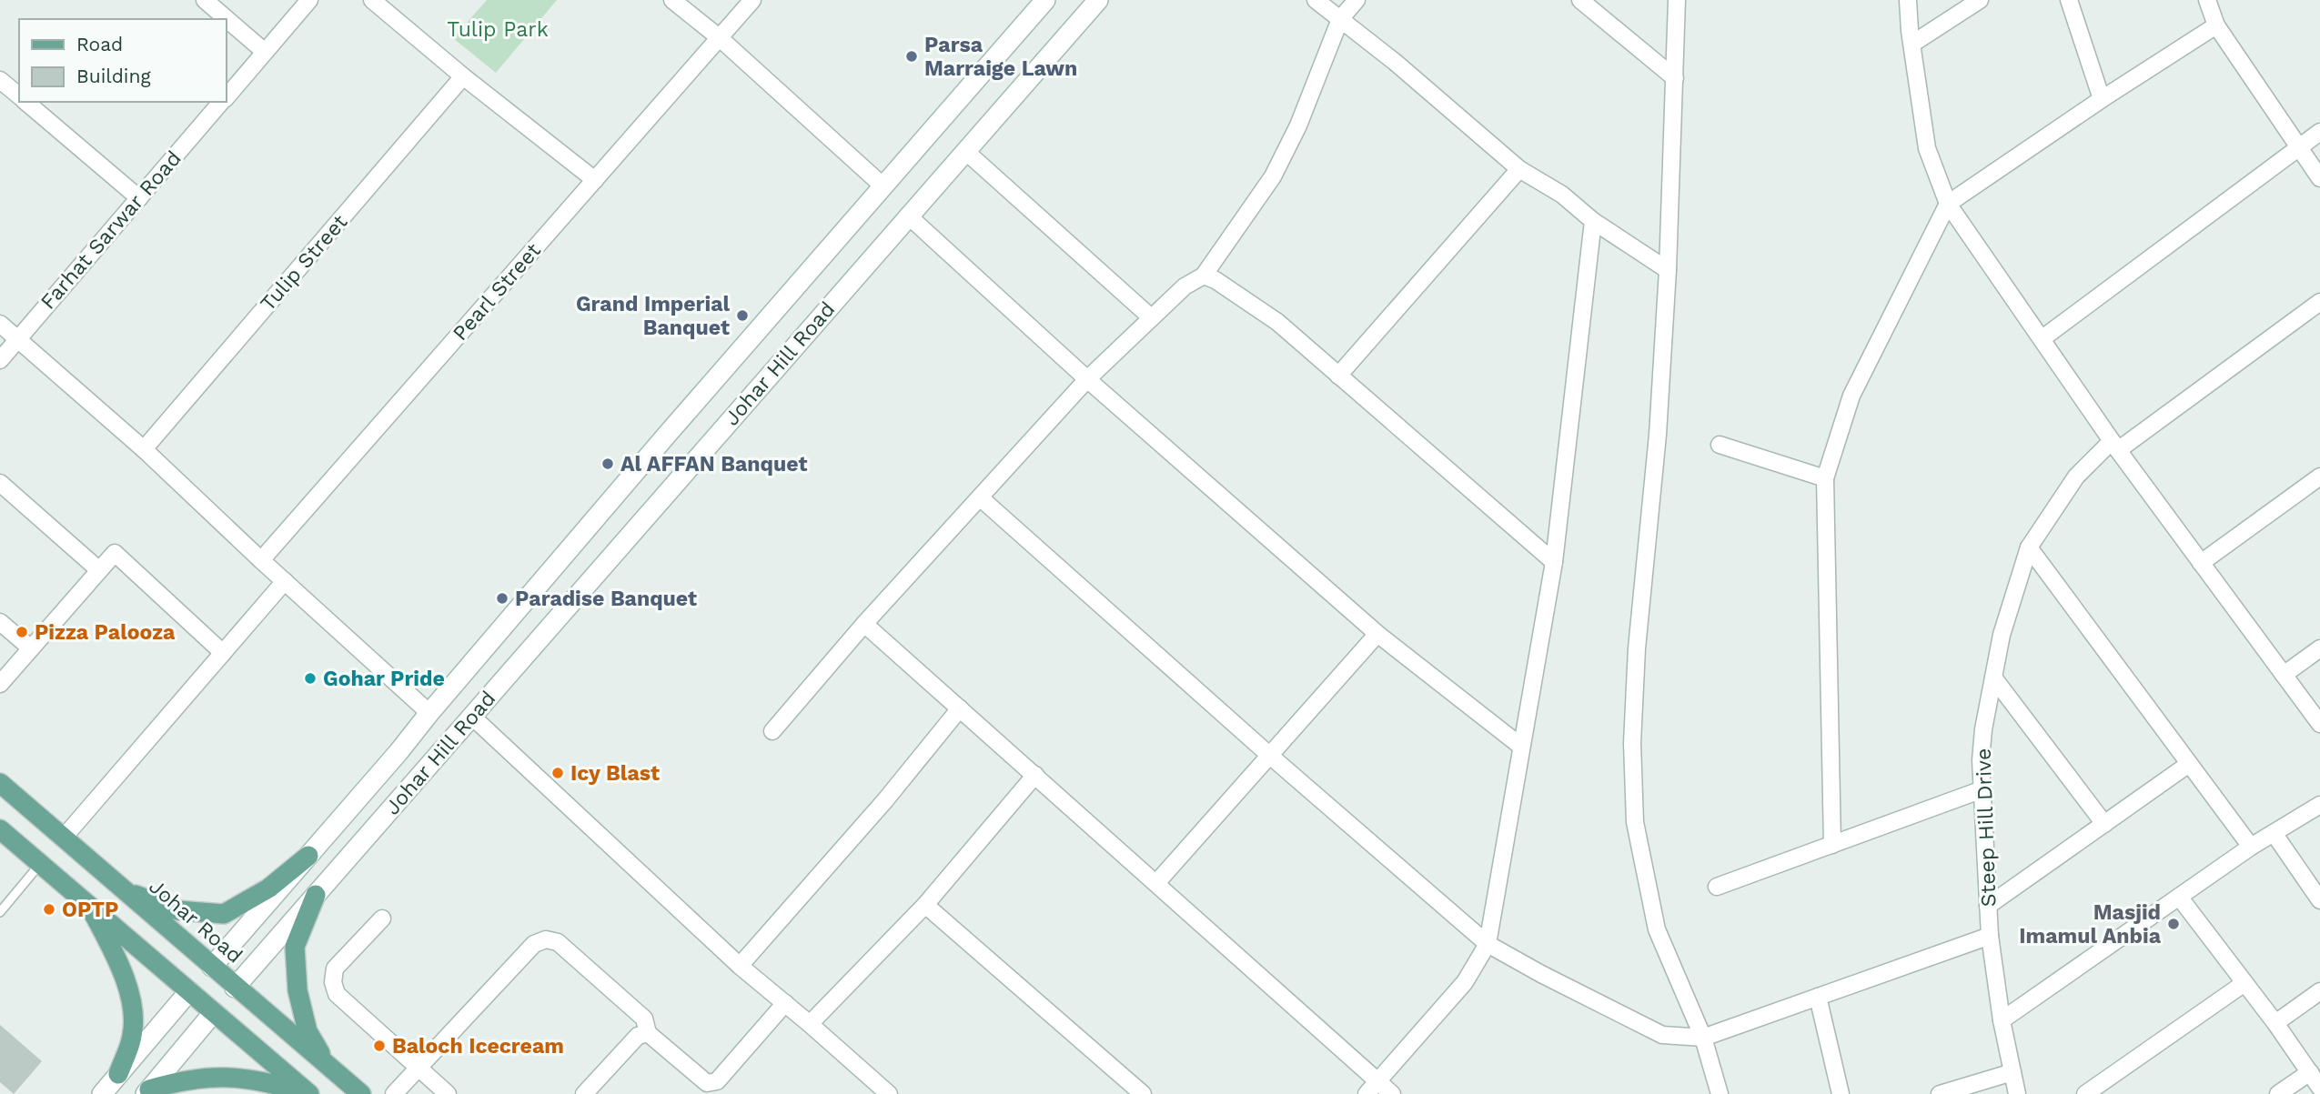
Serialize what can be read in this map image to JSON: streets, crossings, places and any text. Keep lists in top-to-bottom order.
{
  "streets": {
    "main road": ["Johar Road"],
    "street": [
      "Farhat Sarwar Road",
      "Tulip Street",
      "Pearl Street",
      "Johar Hill Road",
      "Steep Hill Drive"
    ]
  },
  "crossings": [
    ["Johar Hill Road", "Johar Road"]
  ],
  "parks": ["Tulip Park"],
  "places": [
    "Parsa Marraige Lawn",
    "Grand Imperial Banquet",
    "Al AFFAN Banquet",
    "Paradise Banquet",
    "Pizza Palooza",
    "Gohar Pride",
    "Icy Blast",
    "OPTP",
    "Masjid Imamul Anbia",
    "Baloch Icecream"
  ],
  "legend": ["Road", "Building"]
}
